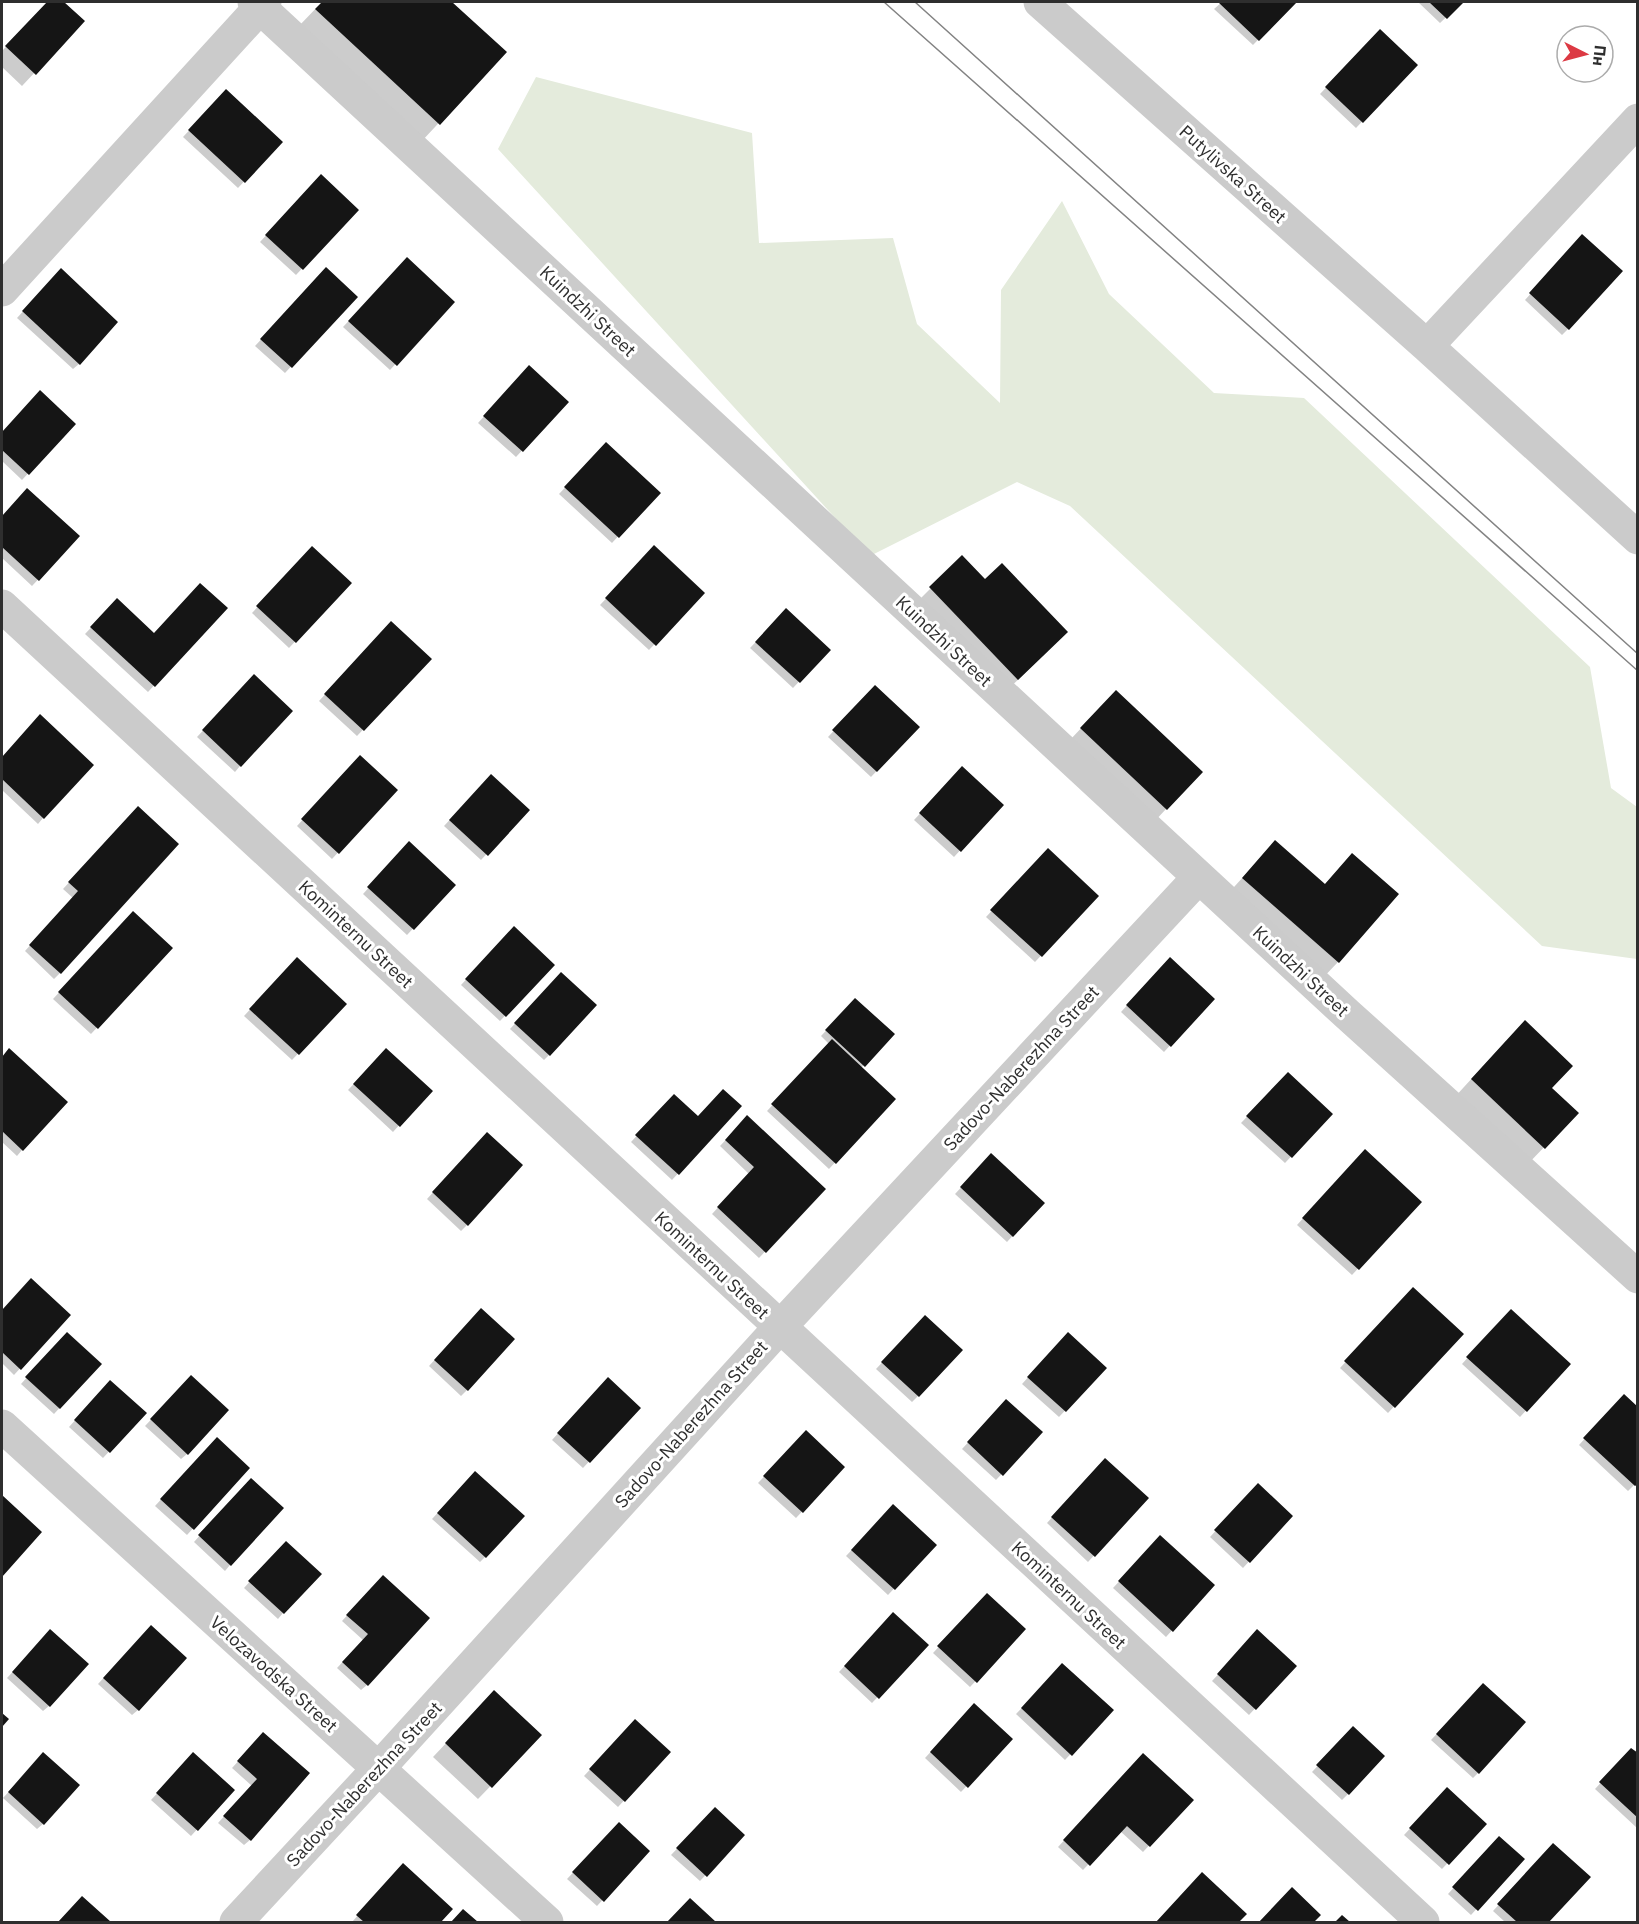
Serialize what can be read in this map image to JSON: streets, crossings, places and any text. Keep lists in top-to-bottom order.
{
  "streets": {
    "street": [
      "Putylivska Street",
      "Kuindzhi Street",
      "Kominternu Street",
      "Sadovo-Naberezhna Street",
      "Velozavodska Street"
    ]
  },
  "crossings": [
    ["Kuindzhi Street", "Sadovo-Naberezhna Street"],
    ["Kominternu Street", "Sadovo-Naberezhna Street"],
    ["Sadovo-Naberezhna Street", "Velozavodska Street"]
  ],
  "north": "right"
}
